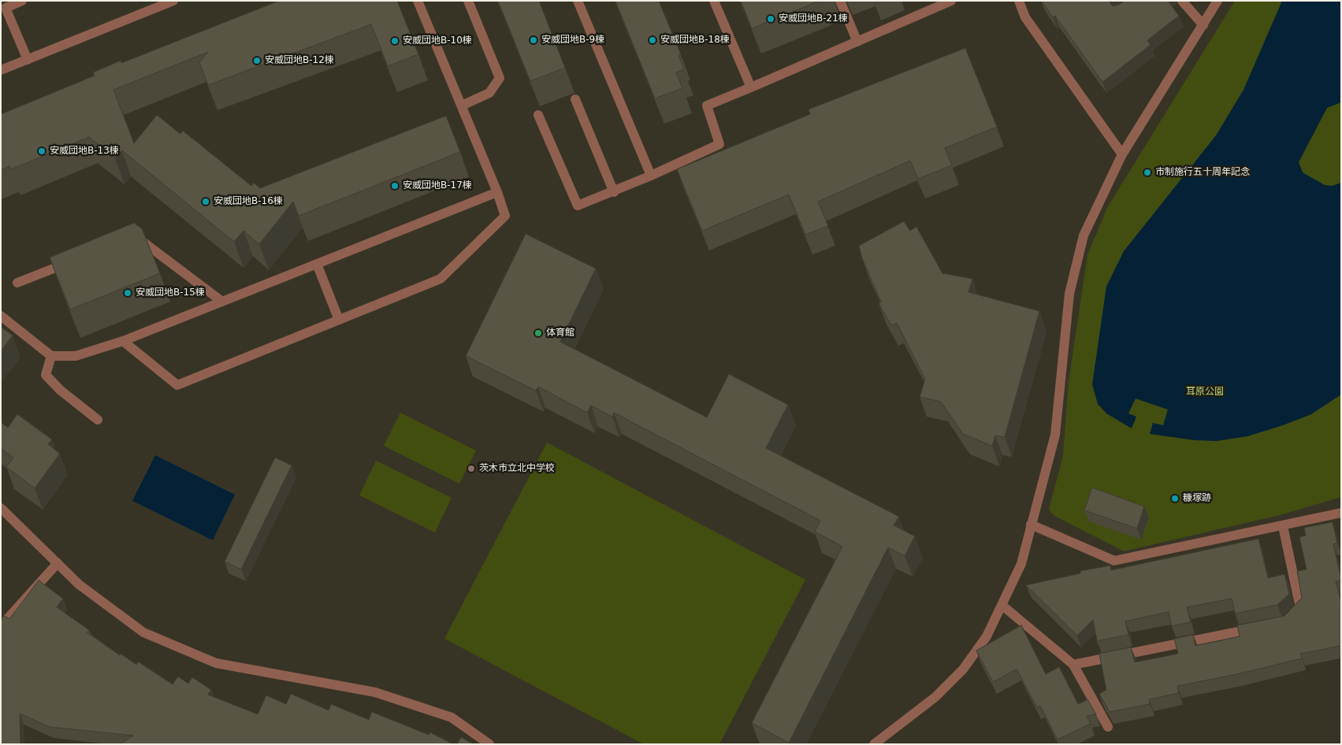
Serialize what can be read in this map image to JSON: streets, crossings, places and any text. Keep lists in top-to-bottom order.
{
  "parks": ["耳原公園"],
  "places": [
    "安威団地B-21棟",
    "安威団地B-9棟",
    "安威団地B-18棟",
    "安威団地B-10棟",
    "安威団地B-12棟",
    "安威団地B-13棟",
    "市制施行五十周年記念",
    "安威団地B-17棟",
    "安威団地B-16棟",
    "安威団地B-15棟",
    "体育館",
    "茨木市立北中学校",
    "糠塚跡"
  ]
}
